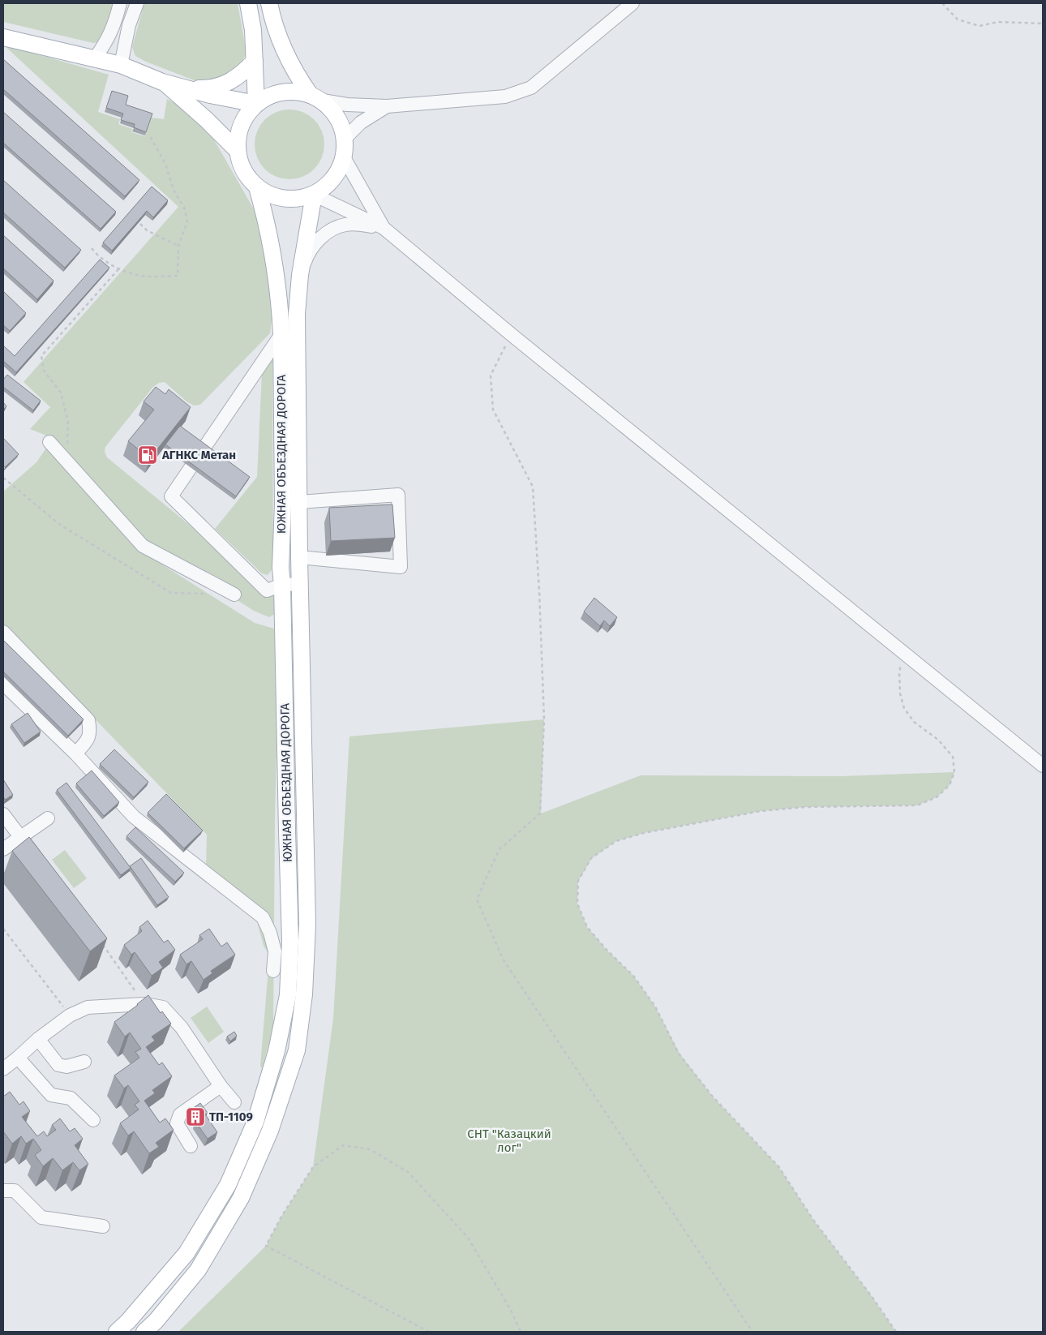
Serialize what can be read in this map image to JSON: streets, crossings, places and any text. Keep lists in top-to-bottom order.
{
  "streets": {
    "main road": ["ЮЖНАЯ ОБЪЕЗДНАЯ ДОРОГА"]
  },
  "parks": ["СНТ \"Казацкий лог\""],
  "places": {
    "fuel station": ["АГНКС Метан"],
    "building": ["ТП-1109"]
  }
}
